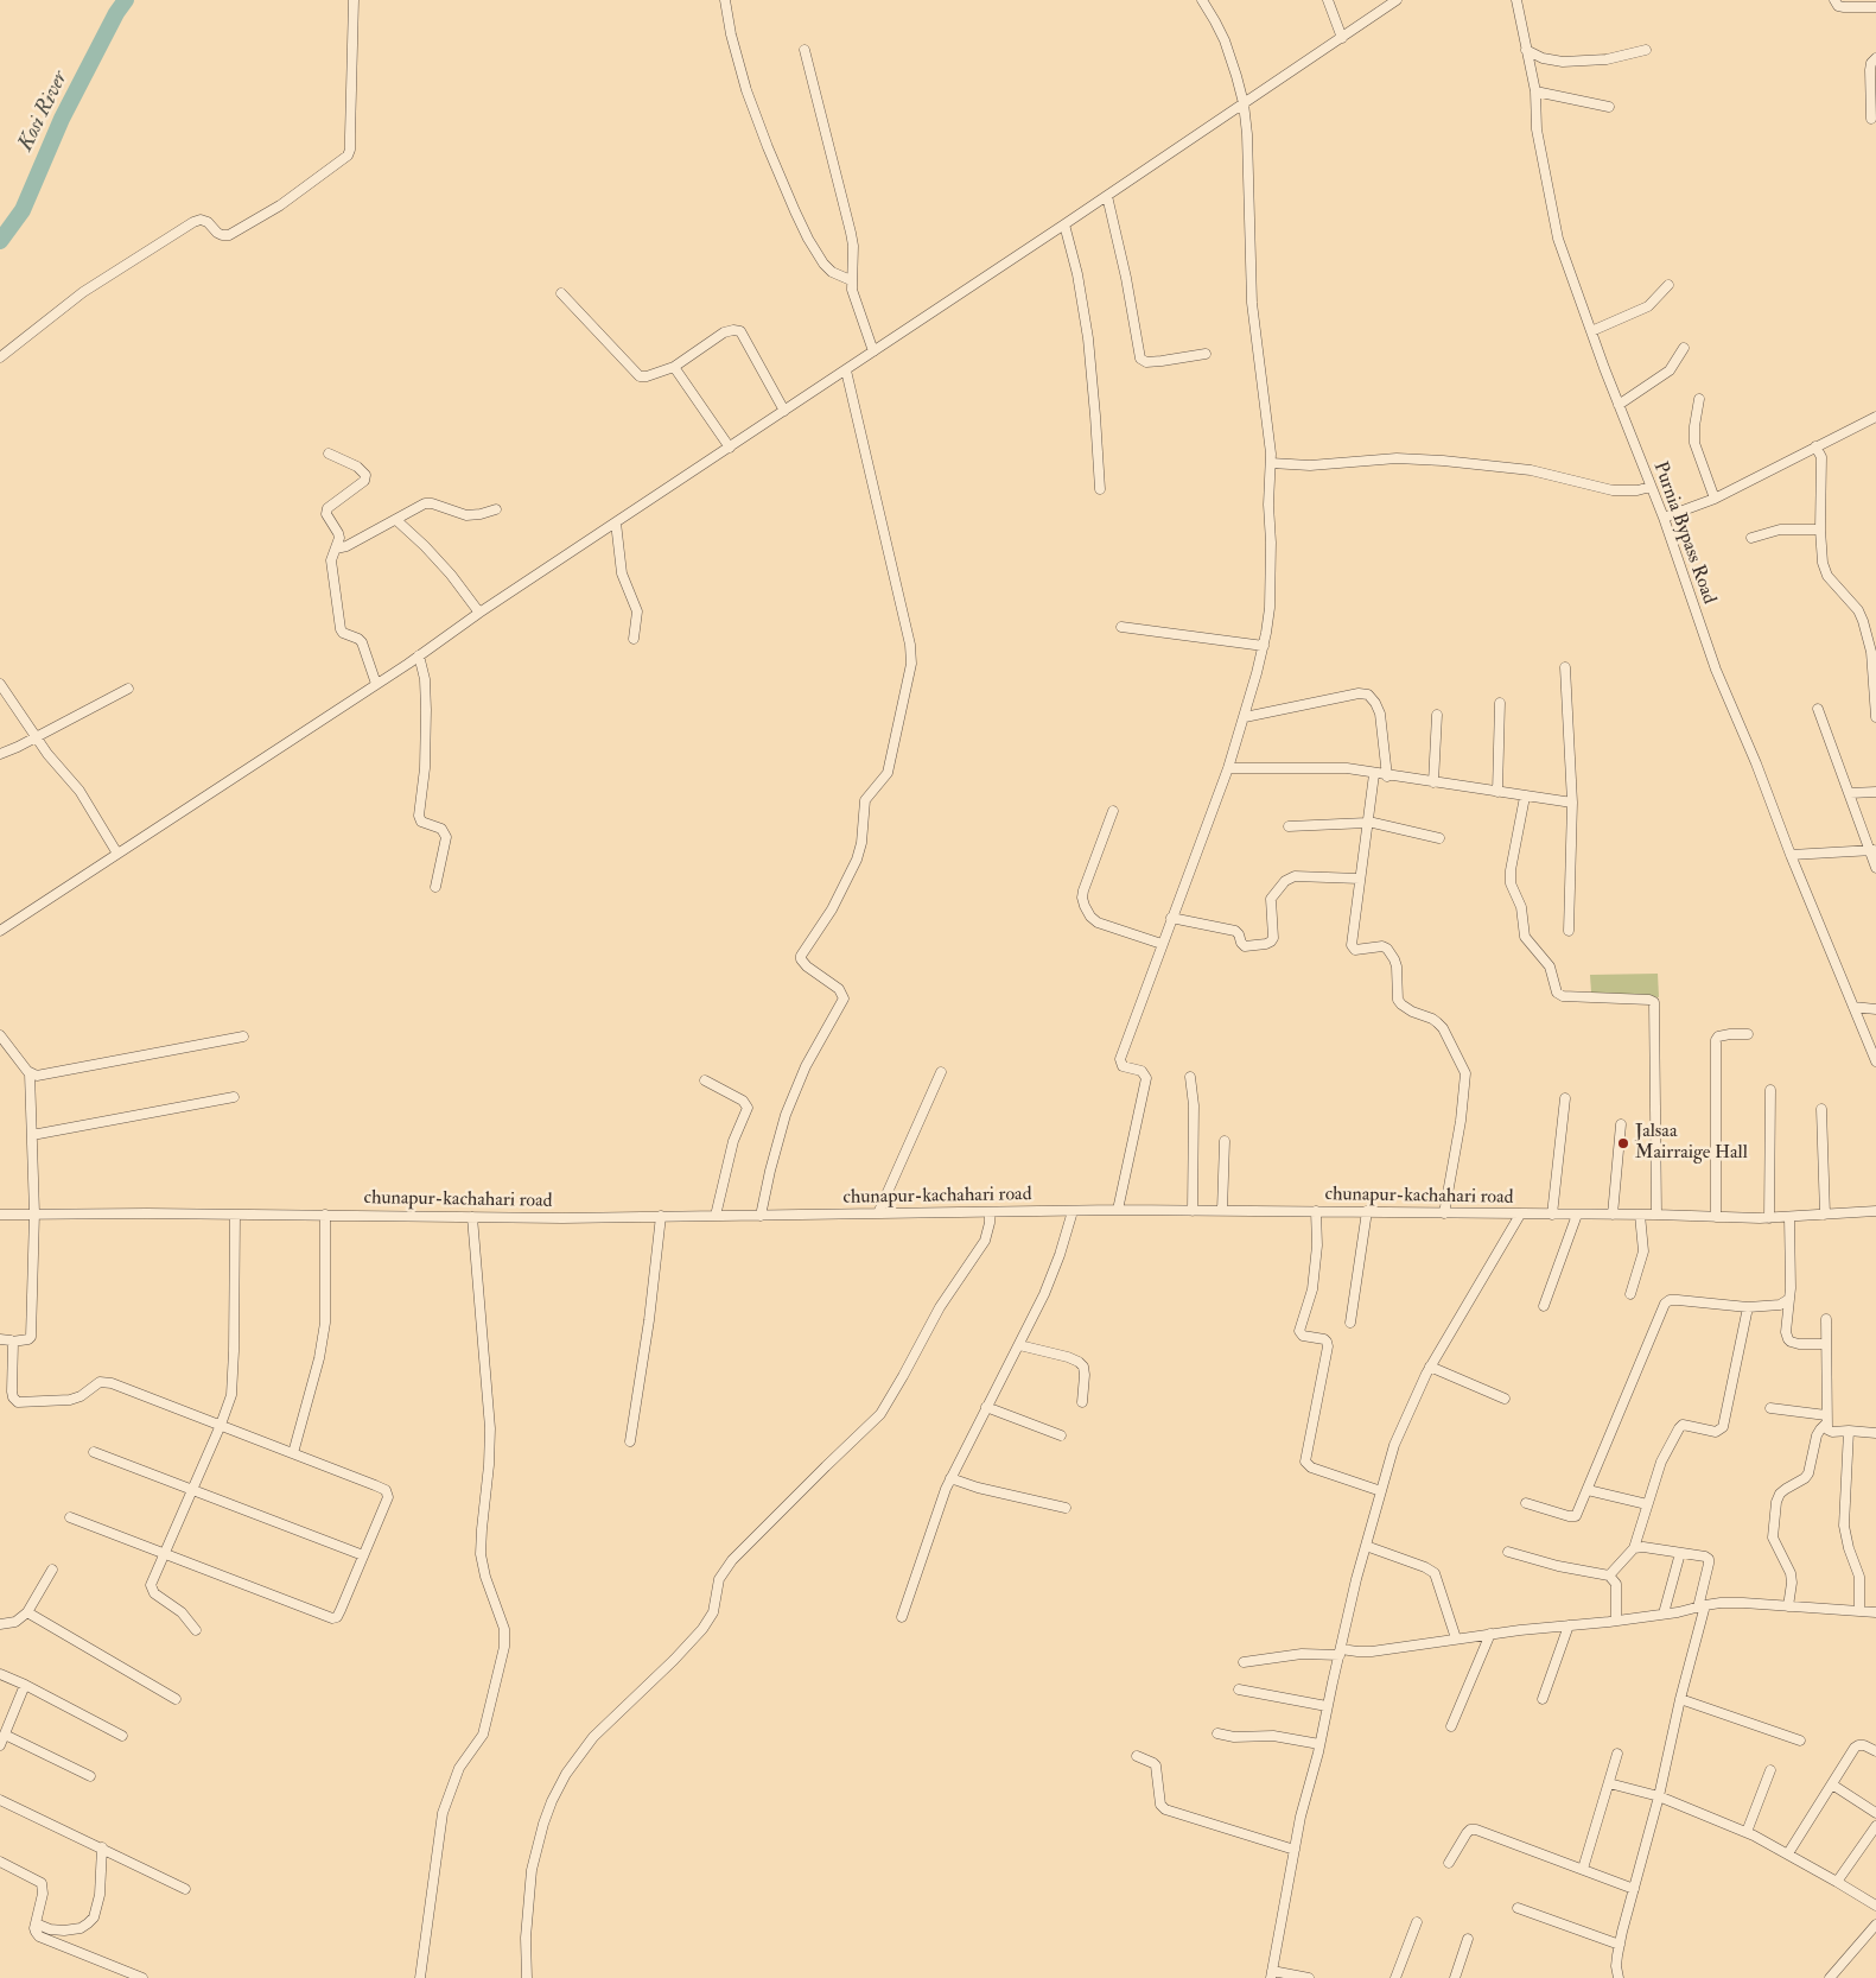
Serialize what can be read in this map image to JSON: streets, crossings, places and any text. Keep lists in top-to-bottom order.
{
  "streets": {
    "street": ["Purnia Bypass Road", "chunapur-kachahari road"]
  },
  "water": ["Kosi River"],
  "places": ["Jalsaa Mairraige Hall"]
}
